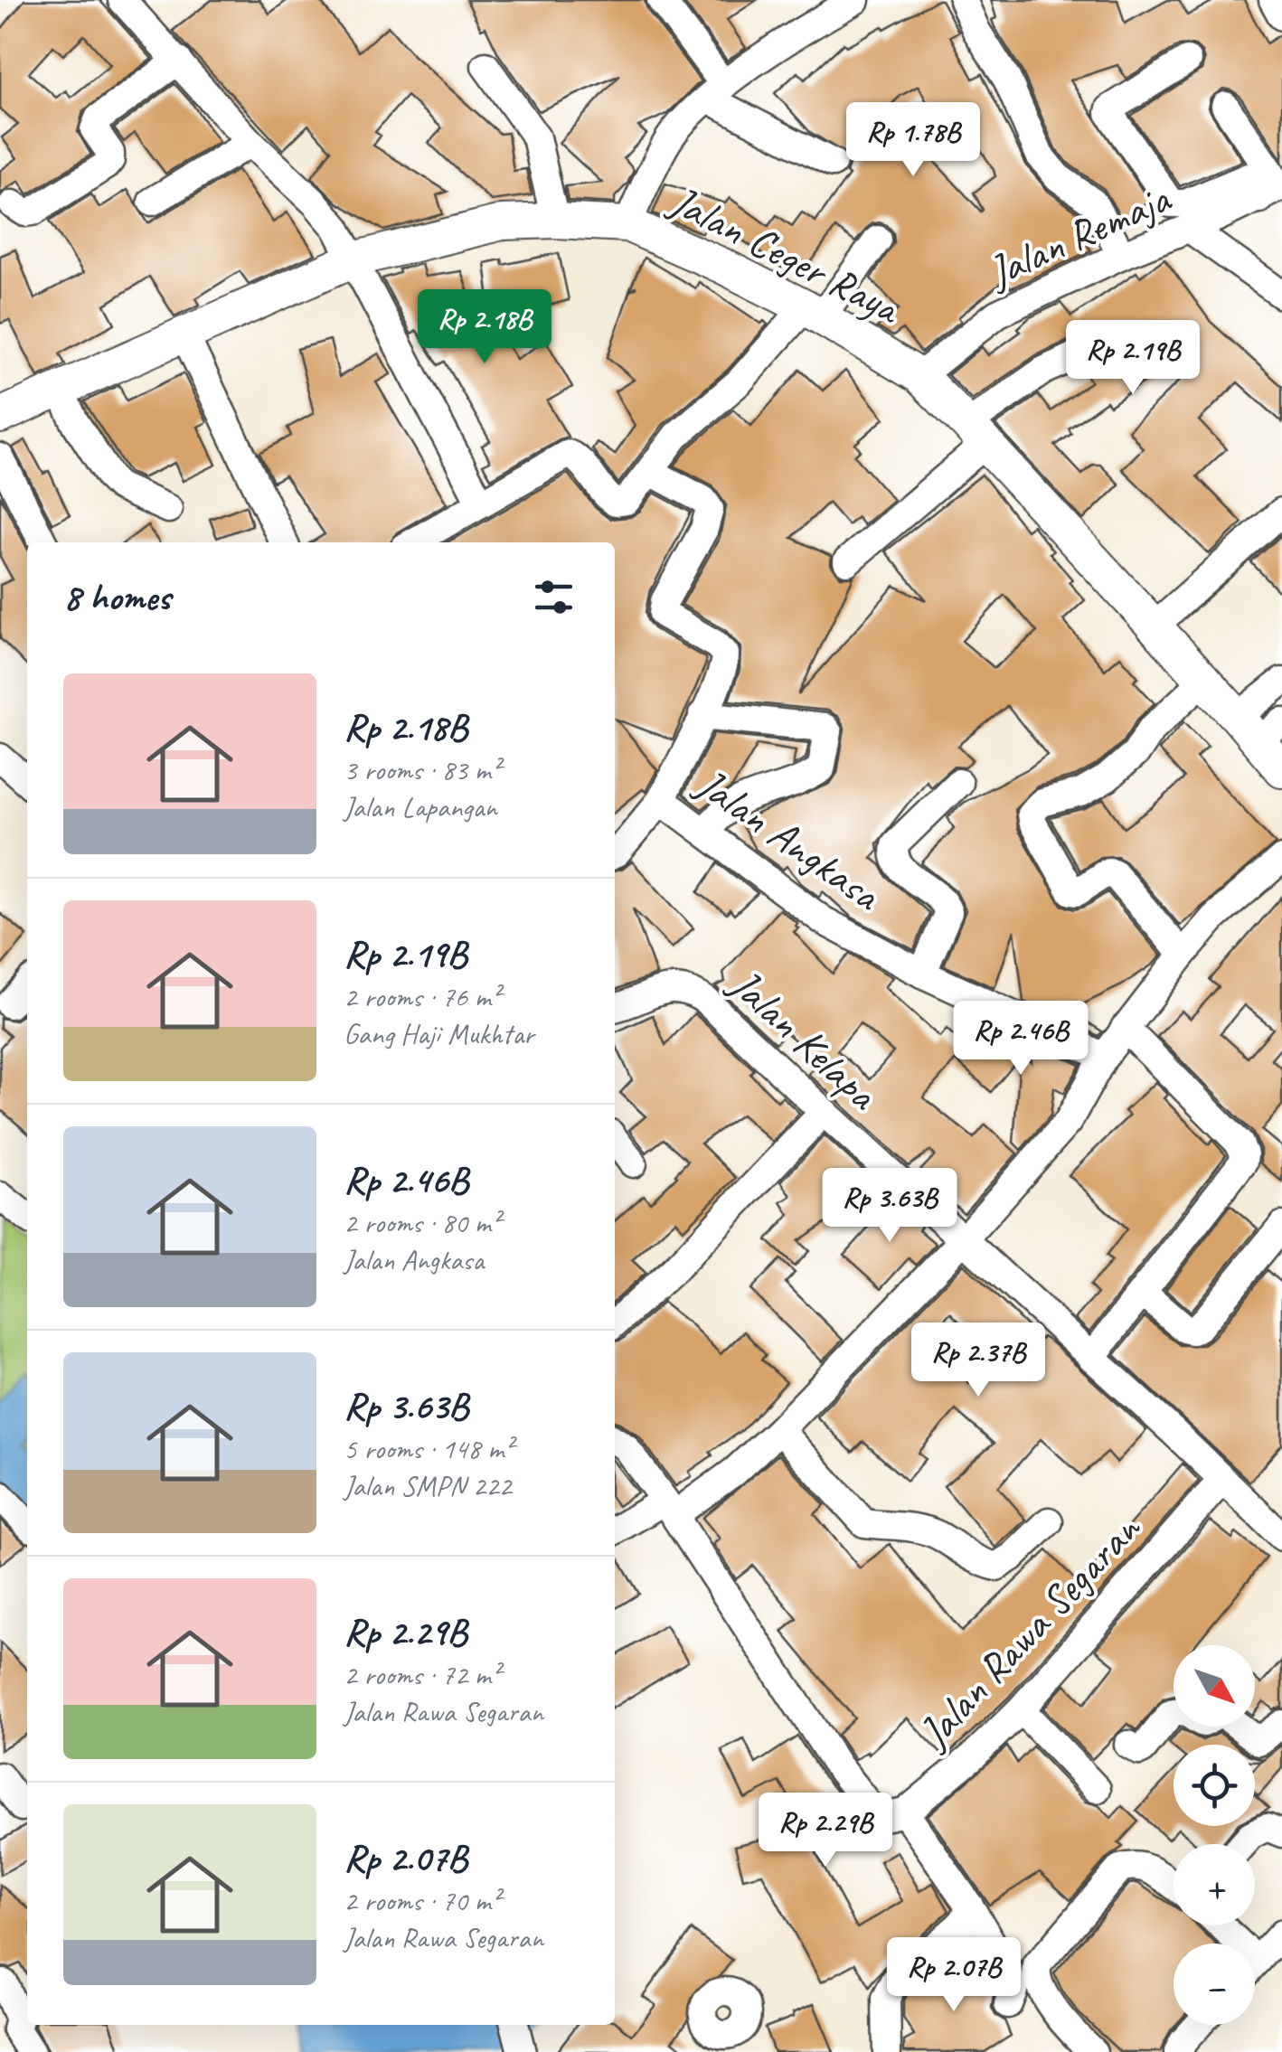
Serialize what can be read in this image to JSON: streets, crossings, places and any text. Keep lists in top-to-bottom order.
{
  "streets": {
    "main road": ["Jalan Ceger Raya"],
    "street": [
      "Jalan Remaja",
      "Jalan Angkasa",
      "Jalan Kelapa",
      "Jalan Rawa Segaran"
    ]
  },
  "crossings": [
    ["Jalan Remaja", "Jalan Ceger Raya"],
    ["Jalan Kelapa", "Jalan Rawa Segaran"]
  ],
  "north": "bottom right",
  "page": {
    "price": [
      "Rp 1.78B",
      "Rp 2.18B",
      "Rp 2.19B",
      "Rp 2.46B",
      "Rp 3.63B",
      "Rp 2.37B",
      "Rp 2.29B",
      "Rp 2.07B"
    ],
    "heading": "8 homes",
    "list": [
      {
        "name": "Rp 2.18B",
        "note": "3 rooms · 83 m² · Jalan Lapangan"
      },
      {
        "name": "Rp 2.19B",
        "note": "2 rooms · 76 m² · Gang Haji Mukhtar"
      },
      {
        "name": "Rp 2.46B",
        "note": "2 rooms · 80 m² · Jalan Angkasa"
      },
      {
        "name": "Rp 3.63B",
        "note": "5 rooms · 148 m² · Jalan SMPN 222"
      },
      {
        "name": "Rp 2.29B",
        "note": "2 rooms · 72 m² · Jalan Rawa Segaran"
      },
      {
        "name": "Rp 2.07B",
        "note": "2 rooms · 70 m² · Jalan Rawa Segaran"
      }
    ],
    "map_buttons": ["+", "−"]
  }
}
